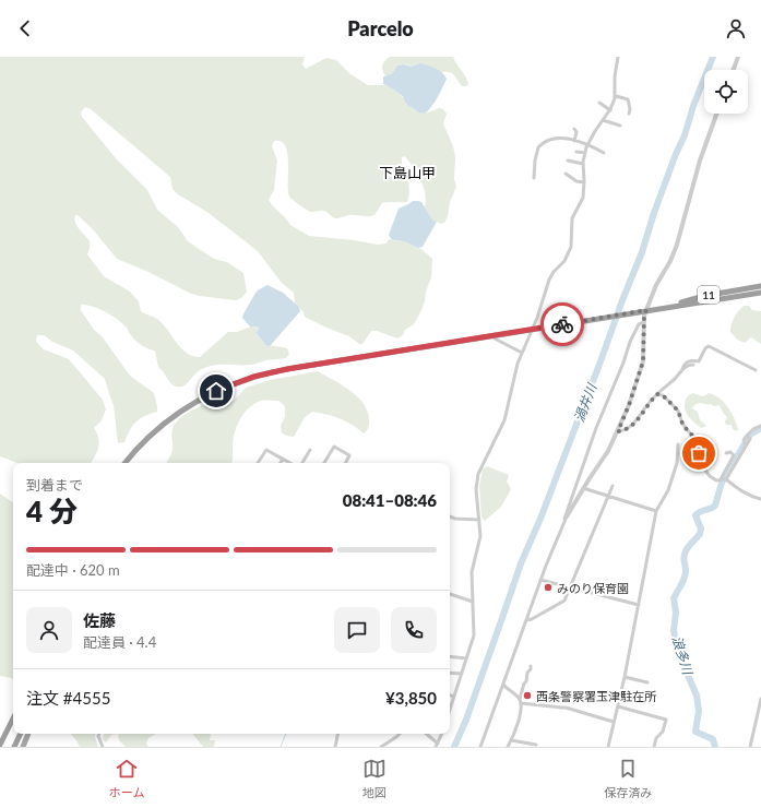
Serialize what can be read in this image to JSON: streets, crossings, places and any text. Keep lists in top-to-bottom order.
{
  "streets": {
    "highway": ["11"]
  },
  "districts": ["下島山甲"],
  "water": ["渦井川", "浪多川"],
  "places": ["みのり保育園", "西条警察署玉津駐在所"],
  "page": {
    "header": "Parcelo",
    "heading": ["4 分", "到着まで", "08:41–08:46"],
    "panel": [
      "佐藤",
      "配達員 · 4.4",
      "注文 #4555",
      "¥3,850"
    ],
    "bar": "配達中 · 620 m",
    "tabs": ["ホーム", "地図", "保存済み"]
  }
}
